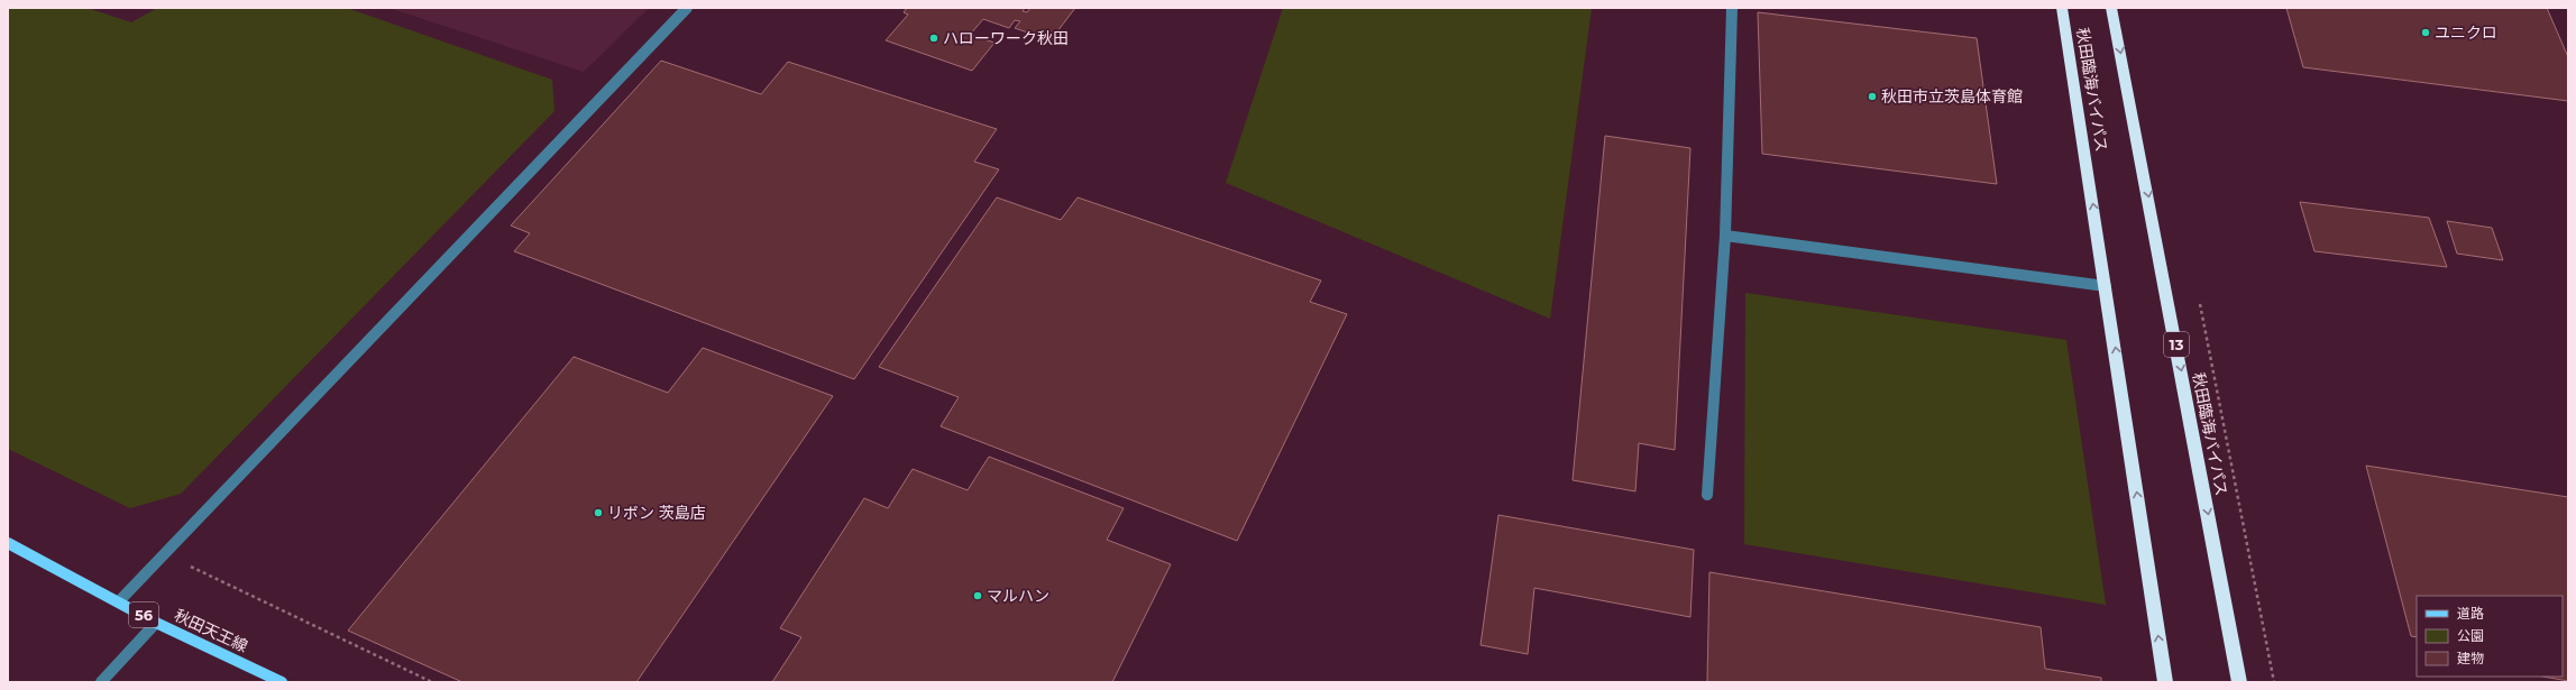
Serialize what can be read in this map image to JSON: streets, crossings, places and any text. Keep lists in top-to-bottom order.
{
  "streets": {
    "highway": ["秋田臨海バイパス", "13"],
    "main road": ["56", "秋田天王線"]
  },
  "places": [
    "ユニクロ",
    "ハローワーク秋田",
    "秋田市立茨島体育館",
    "リボン 茨島店",
    "マルハン"
  ],
  "legend": ["道路", "公園", "建物"]
}
